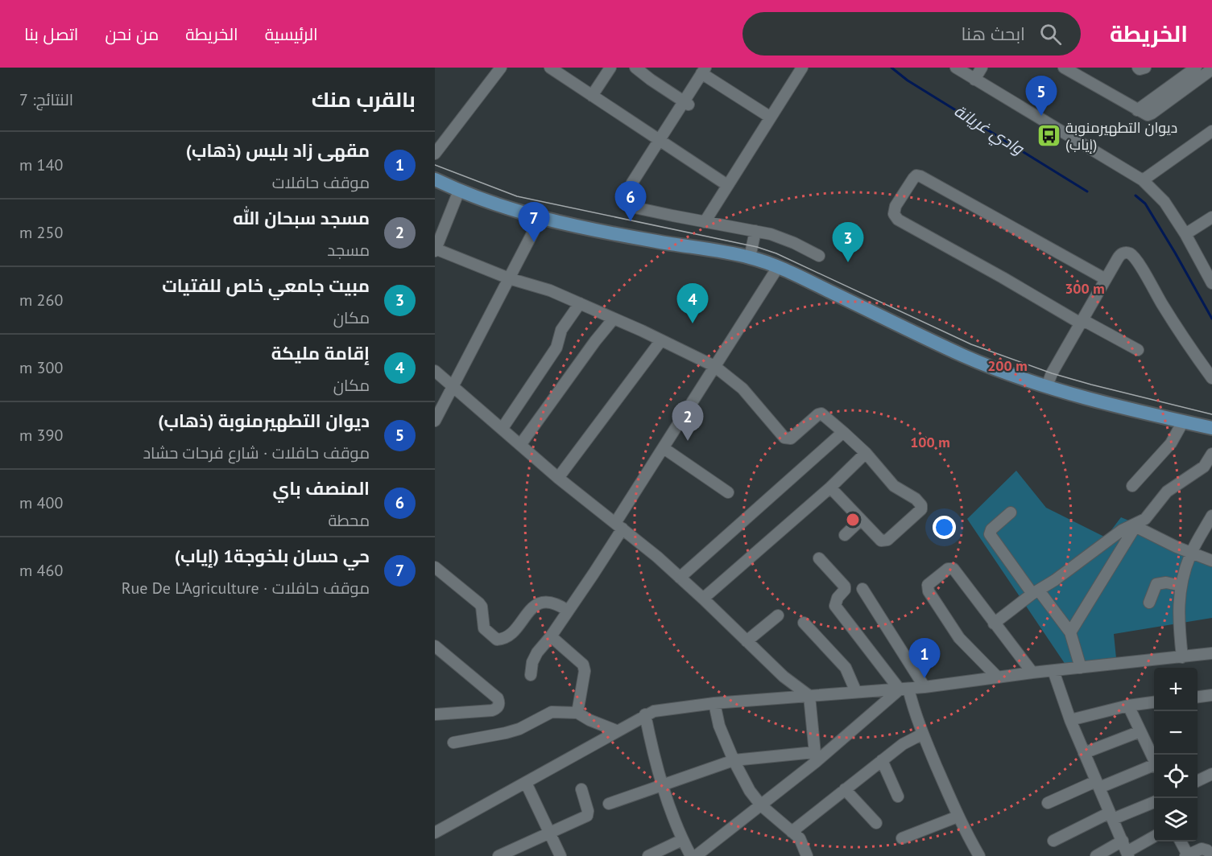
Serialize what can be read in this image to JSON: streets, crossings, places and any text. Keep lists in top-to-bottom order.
{
  "water": ["وادي غريانة"],
  "places": {
    "bus stop": ["ديوان التطهيرمنوبة (إياب)"]
  },
  "page": {
    "header": "الخريطة",
    "search": "ابحث هنا",
    "nav": [
      "الرئيسية",
      "الخريطة",
      "من نحن",
      "اتصل بنا"
    ],
    "heading": ["بالقرب منك", "النتائج: 7"],
    "pins": [
      "5",
      "6",
      "7",
      "3",
      "4",
      "2",
      "1"
    ],
    "list": [
      {
        "mark": "1",
        "name": "مقهى زاد بليس (ذهاب)",
        "note": "موقف حافلات",
        "value": "140 m"
      },
      {
        "mark": "2",
        "name": "مسجد سبحان الله",
        "note": "مسجد",
        "value": "250 m"
      },
      {
        "mark": "3",
        "name": "مبيت جامعي خاص للفتيات",
        "note": "مكان",
        "value": "260 m"
      },
      {
        "mark": "4",
        "name": "إقامة مليكة",
        "note": "مكان",
        "value": "300 m"
      },
      {
        "mark": "5",
        "name": "ديوان التطهيرمنوبة (ذهاب)",
        "note": "موقف حافلات · شارع فرحات حشاد",
        "value": "390 m"
      },
      {
        "mark": "6",
        "name": "المنصف باي",
        "note": "محطة",
        "value": "400 m"
      },
      {
        "mark": "7",
        "name": "حي حسان بلخوجة1 (إياب)",
        "note": "موقف حافلات · Rue De L'Agriculture",
        "value": "460 m"
      }
    ],
    "map_buttons": ["+", "−"]
  },
  "rings": ["300 m", "200 m", "100 m"]
}
